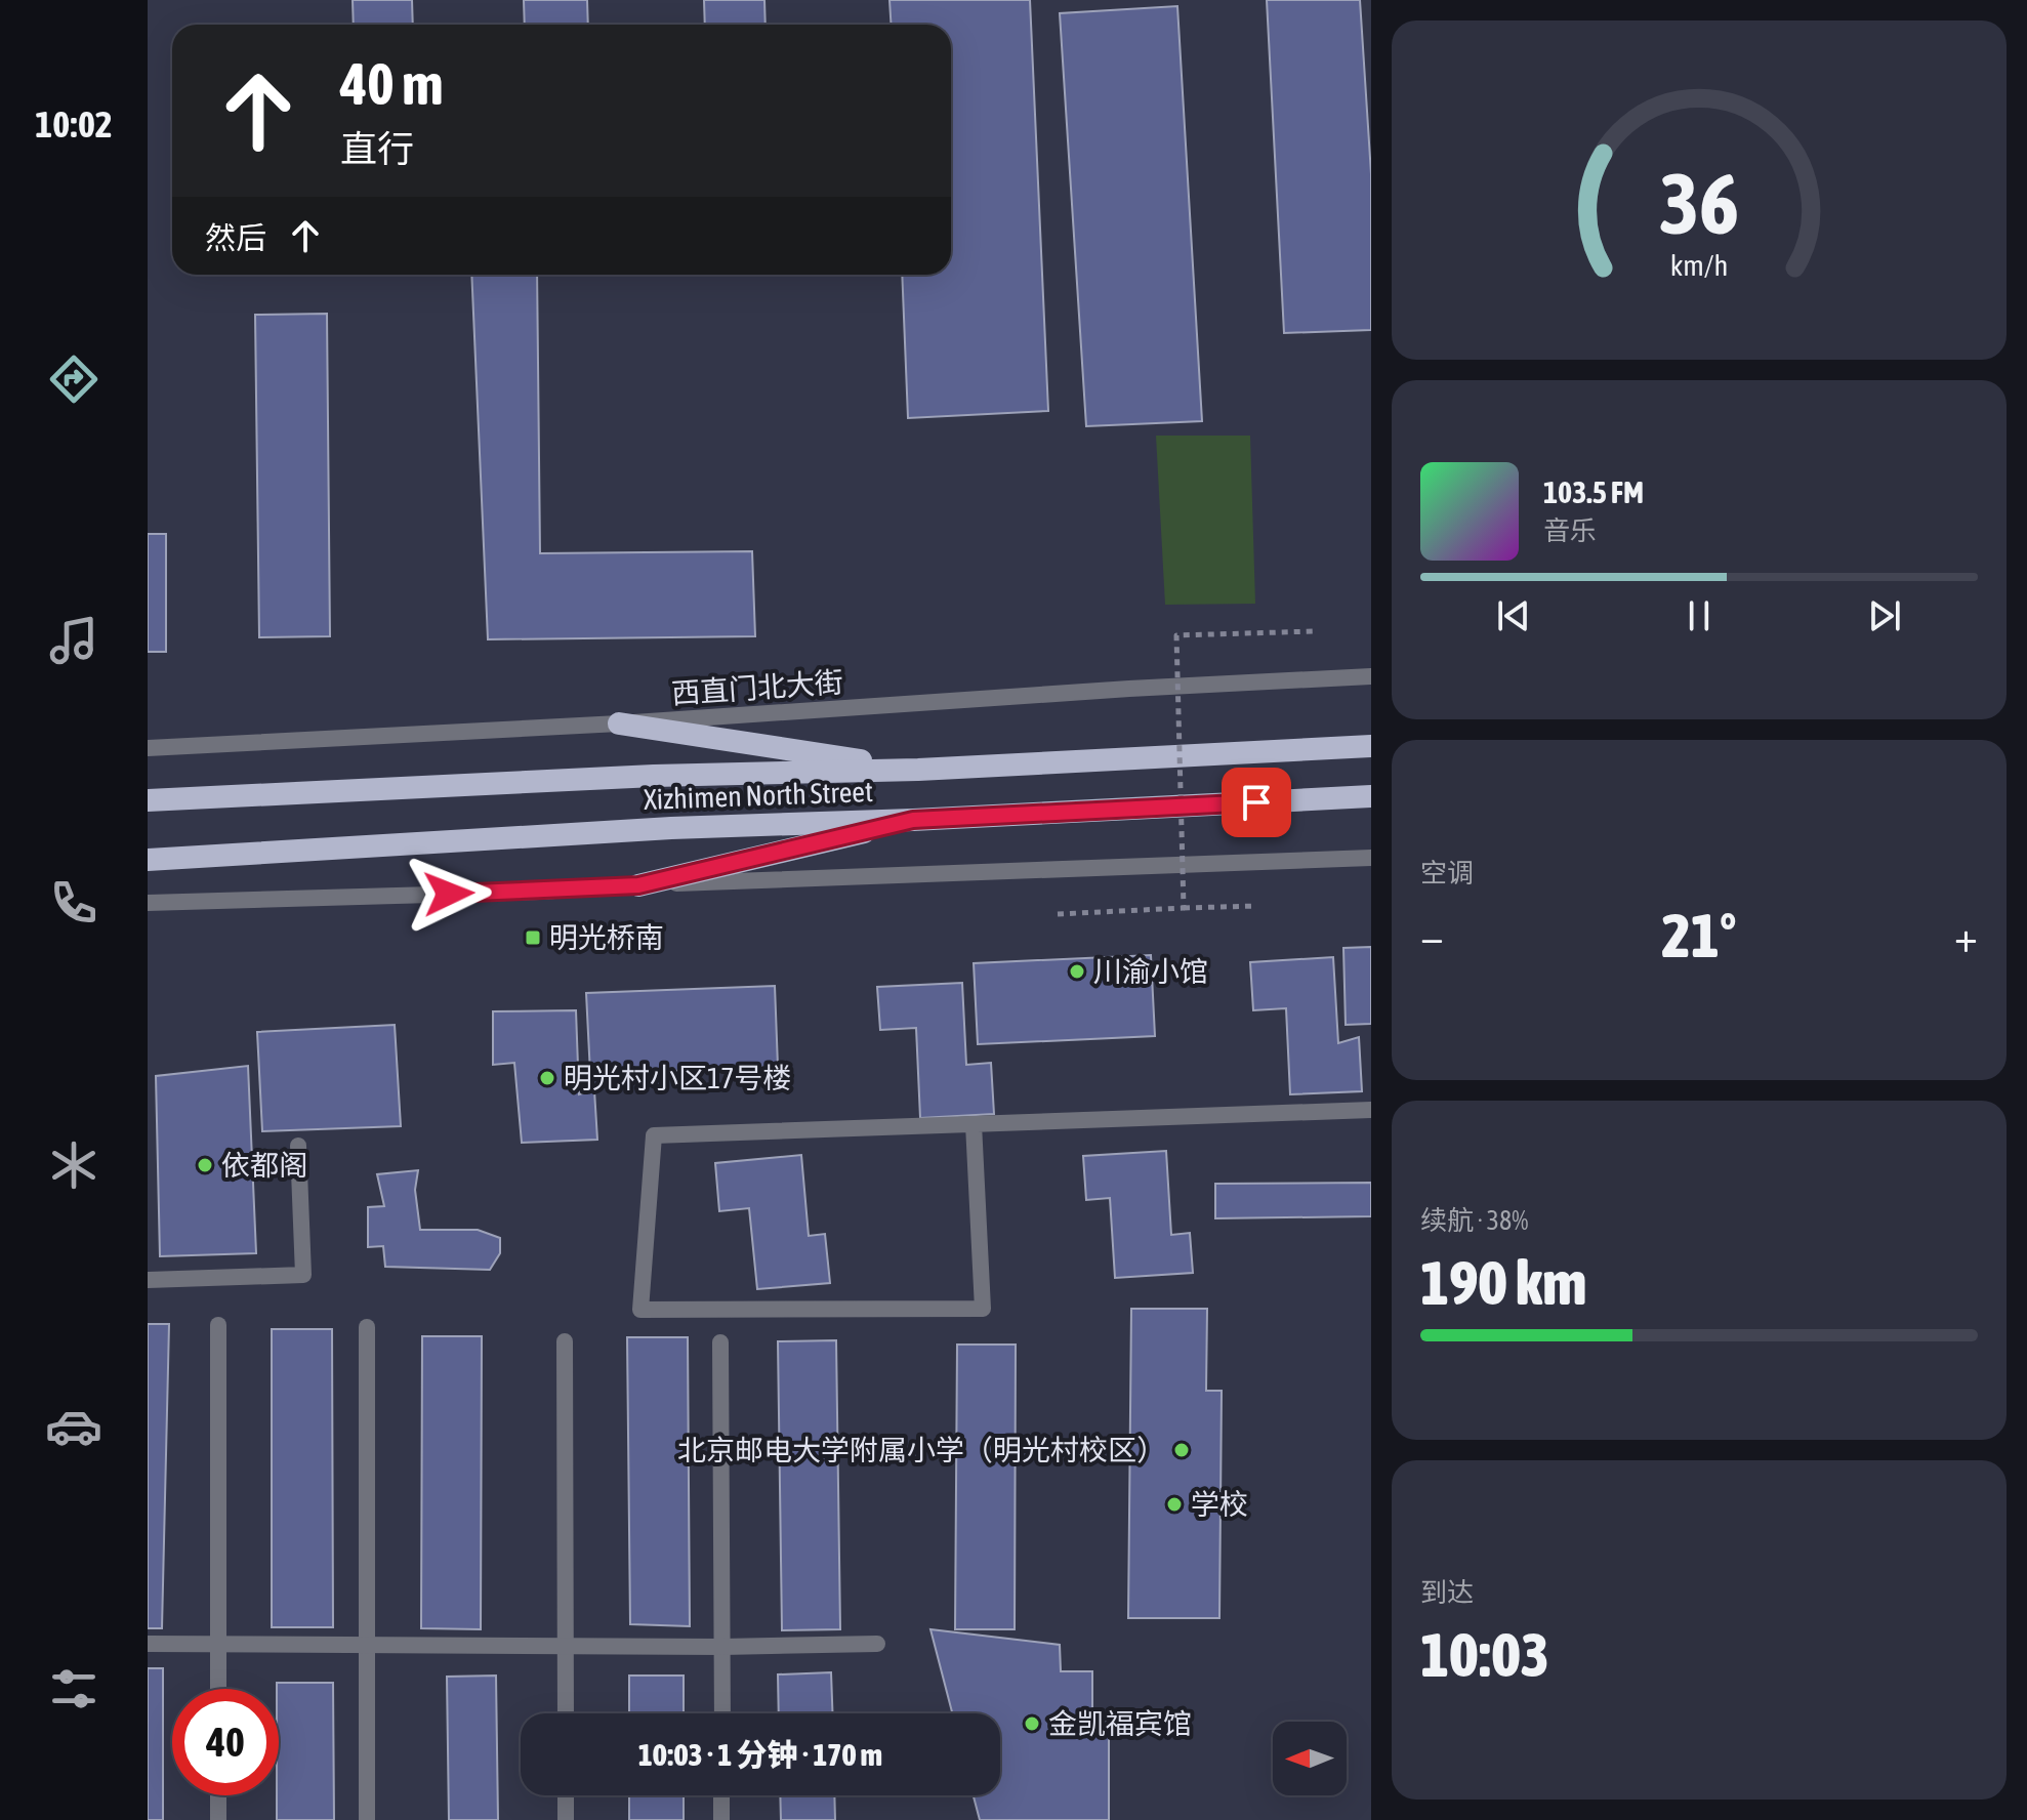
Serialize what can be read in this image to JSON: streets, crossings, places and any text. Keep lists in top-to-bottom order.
{
  "streets": {
    "highway": ["Xizhimen North Street"],
    "street": ["西直门北大街"]
  },
  "places": {
    "transit": ["明光桥南"],
    "other": [
      "川渝小馆",
      "明光村小区17号楼",
      "依都阁",
      "北京邮电大学附属小学（明光村校区）",
      "学校",
      "金凯福宾馆"
    ]
  },
  "north": "left",
  "page": {
    "tabs": "10:02",
    "turn": ["40 m", "直行"],
    "then": "然后",
    "song": ["103.5 FM", "音乐"],
    "tile": [
      "空调",
      ["续航 · 38%", "190 km"],
      ["到达", "10:03"]
    ],
    "heat": ["−", "21°", "+"],
    "limit": "40",
    "trip": "10:03 · 1 分钟 · 170 m",
    "gauge": ["36", "km/h"]
  }
}
